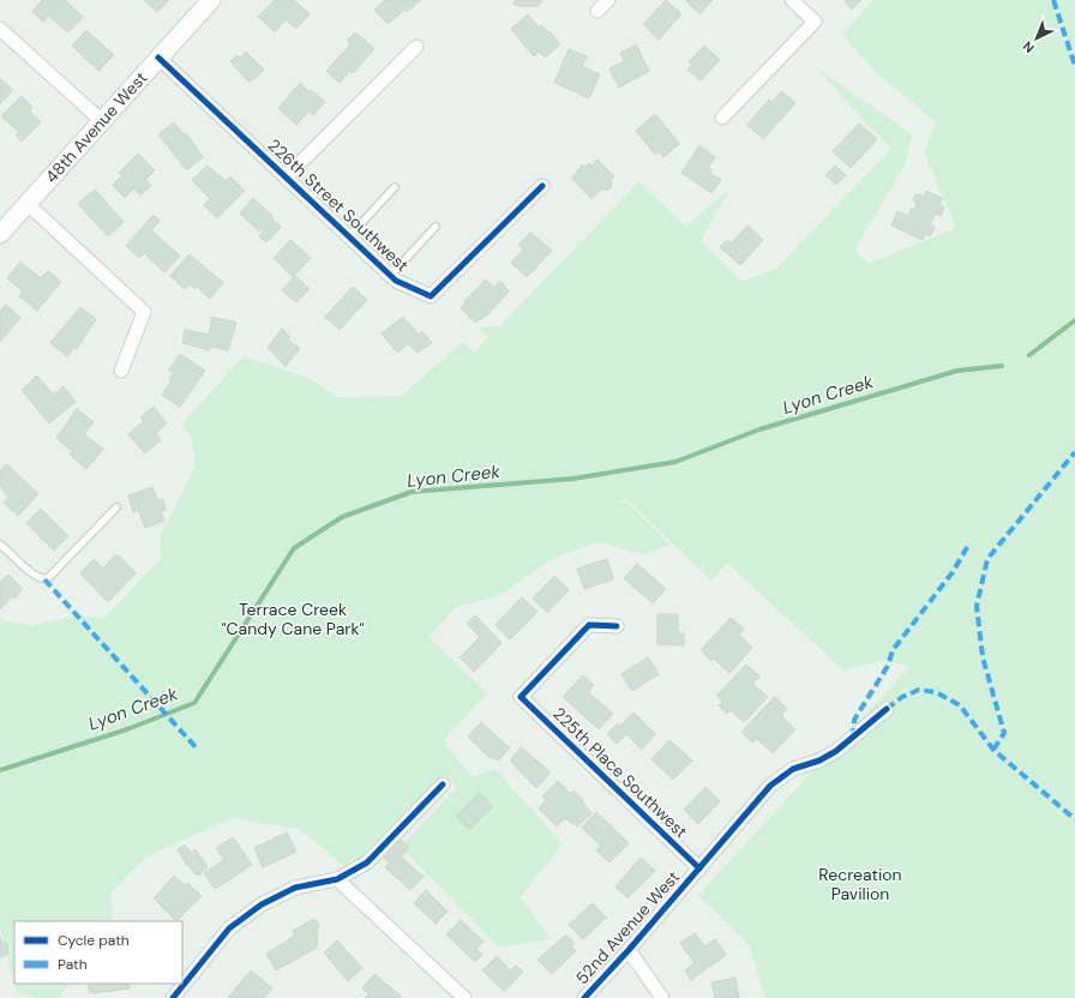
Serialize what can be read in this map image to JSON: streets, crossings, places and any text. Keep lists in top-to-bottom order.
{
  "streets": {
    "main road": ["48th Avenue West"],
    "street": ["226th Street Southwest", "225th Place Southwest", "52nd Avenue West"]
  },
  "crossings": [
    ["48th Avenue West", "226th Street Southwest"],
    ["225th Place Southwest", "52nd Avenue West"]
  ],
  "water": ["Lyon Creek"],
  "parks": ["Terrace Creek \"Candy Cane Park\"", "Recreation Pavilion"],
  "legend": ["Cycle path", "Path"],
  "north": "bottom left"
}
